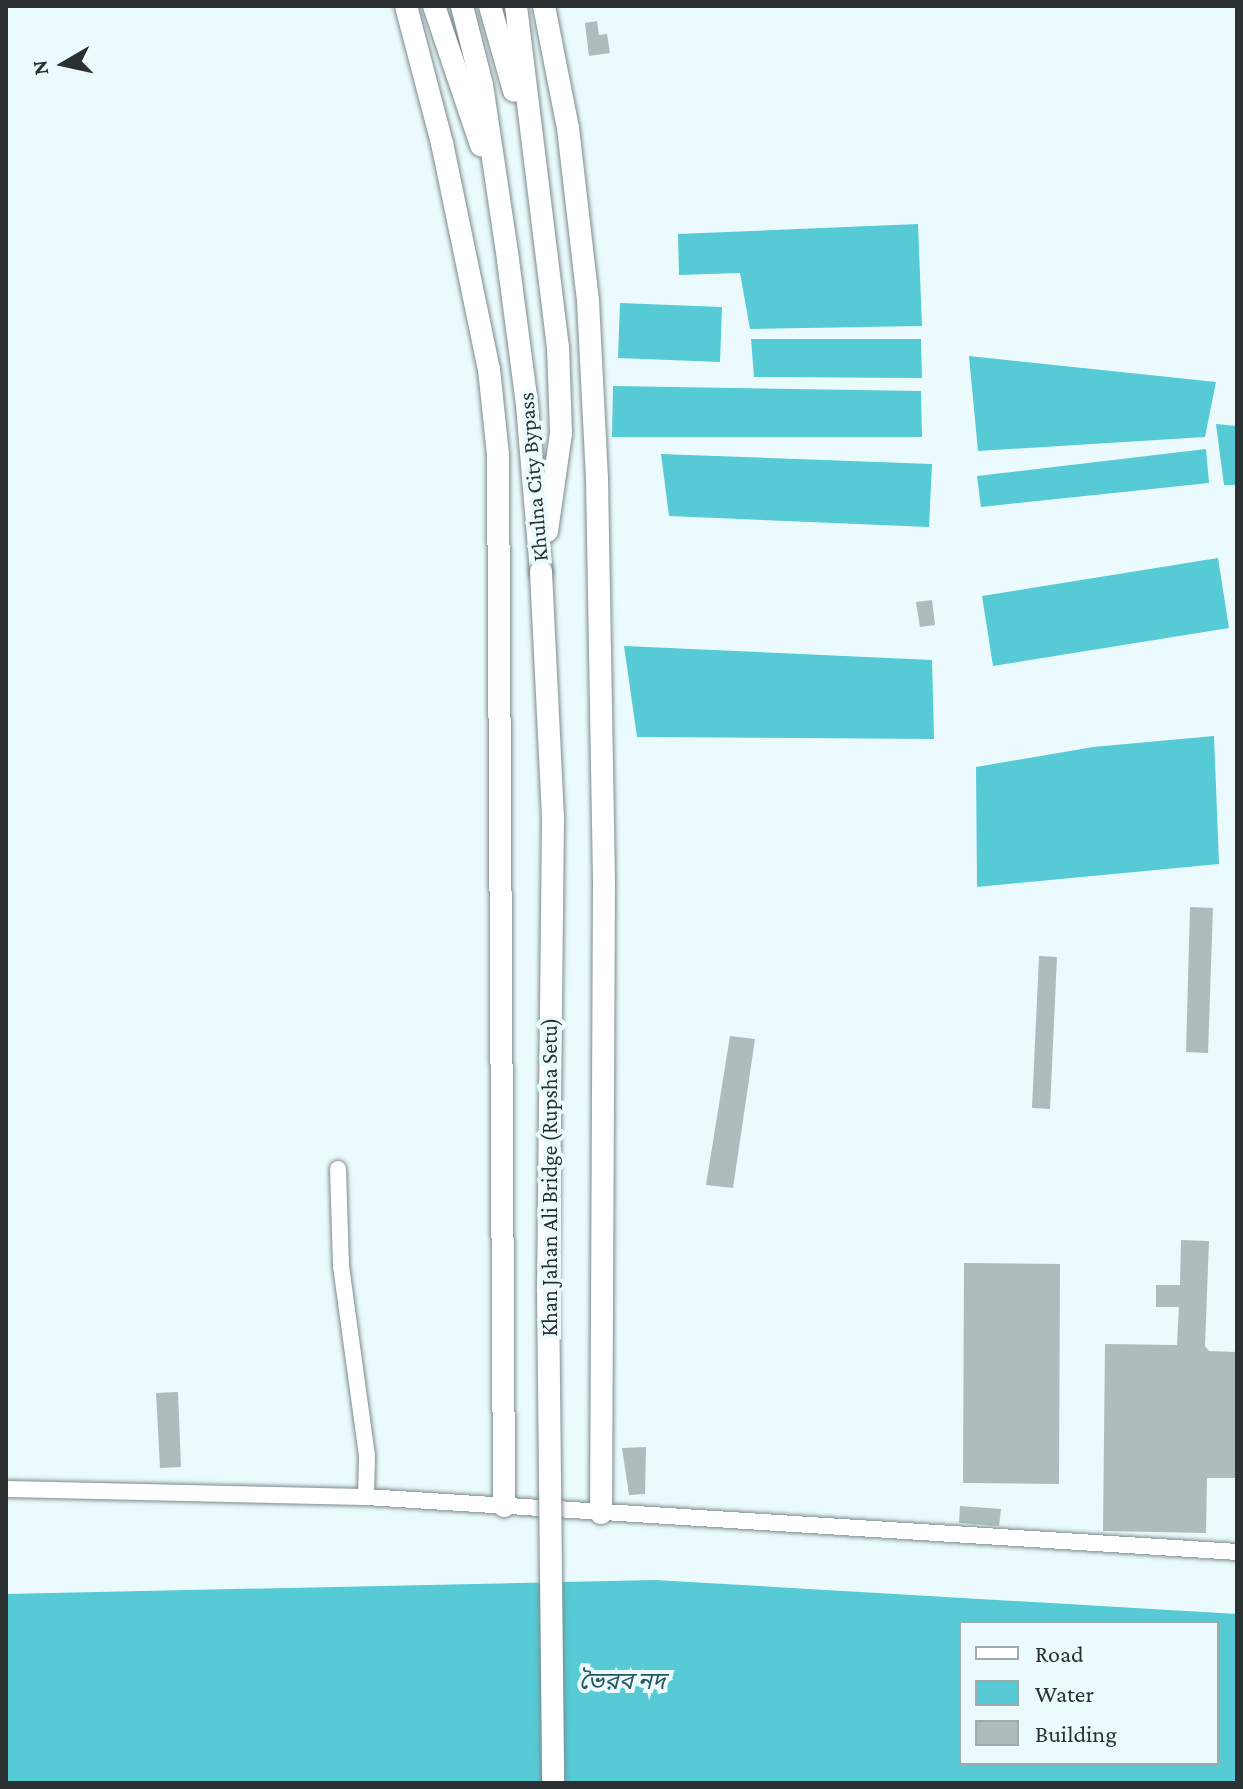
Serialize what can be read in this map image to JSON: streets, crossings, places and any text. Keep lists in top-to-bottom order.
{
  "streets": {
    "highway": ["Khulna City Bypass", "Khan Jahan Ali Bridge (Rupsha Setu)"]
  },
  "crossings": [
    ["Khulna City Bypass", "Khan Jahan Ali Bridge (Rupsha Setu)"]
  ],
  "water": ["ভৈরব নদ"],
  "legend": ["Road", "Water", "Building"],
  "north": "left"
}
